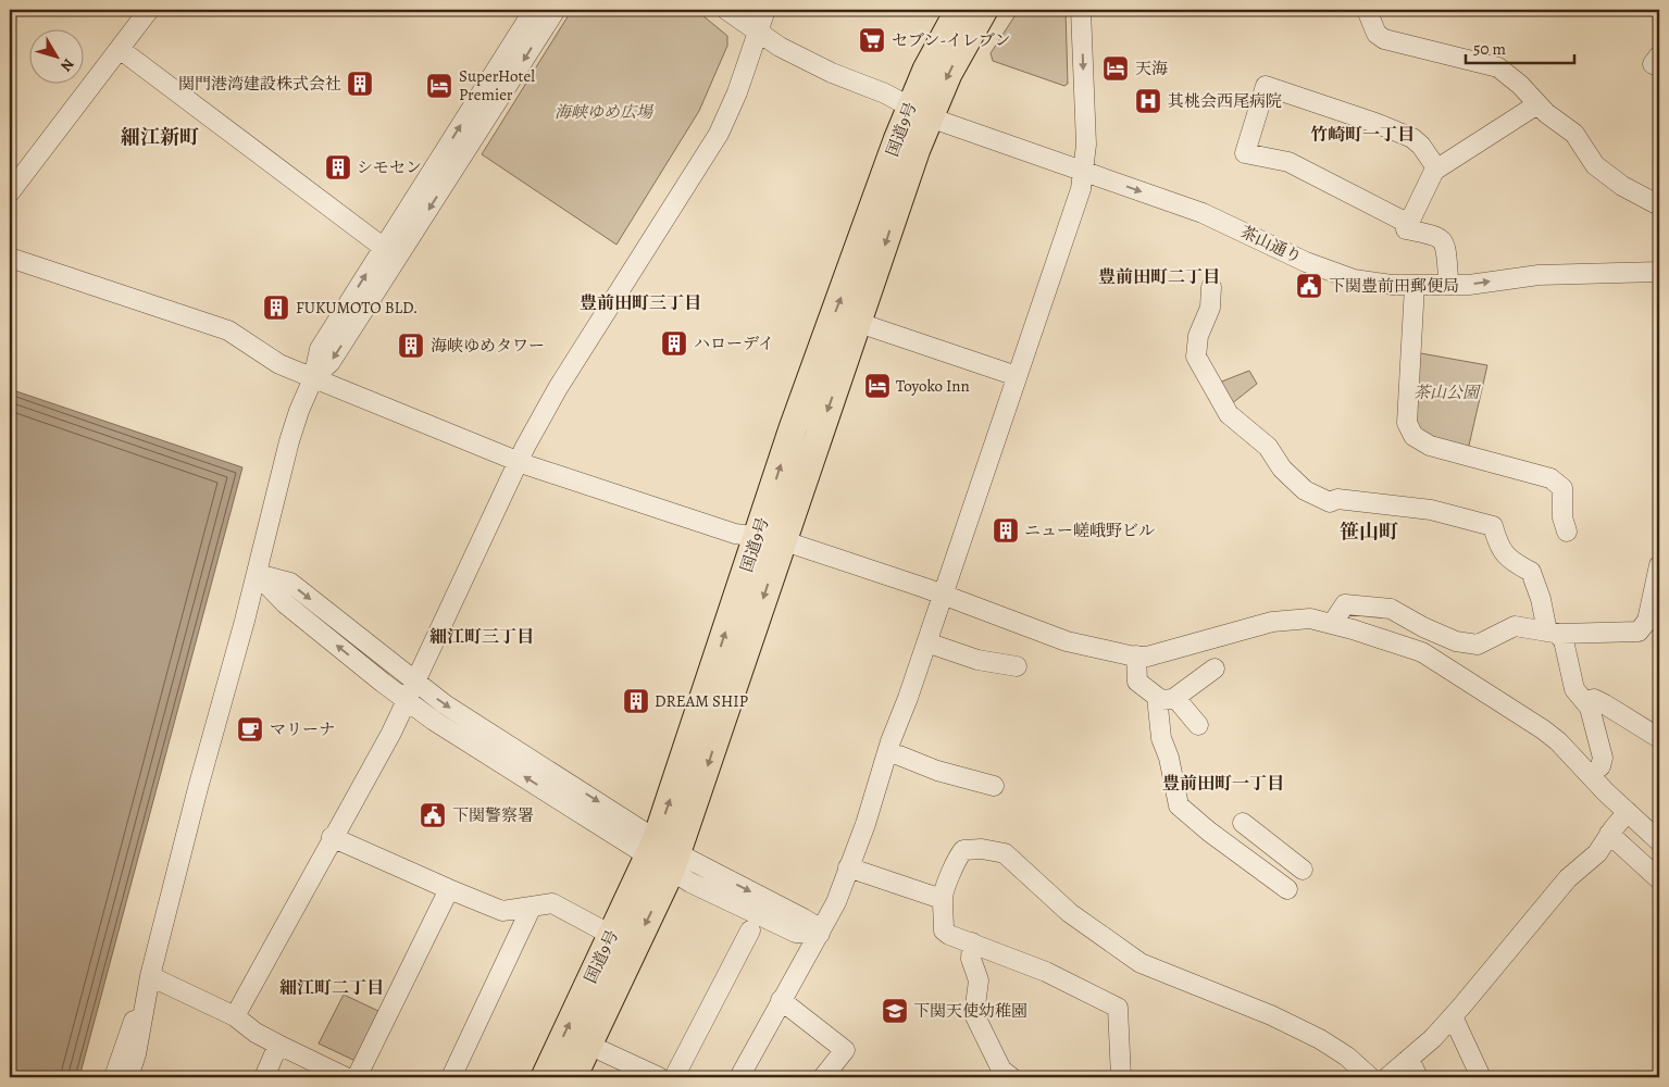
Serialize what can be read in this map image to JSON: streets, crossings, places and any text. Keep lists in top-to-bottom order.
{
  "streets": {
    "highway": ["国道9号"],
    "street": ["茶山通り"]
  },
  "crossings": [
    ["国道9号", "茶山通り"]
  ],
  "one_way": ["茶山通り"],
  "districts": [
    "竹崎町一丁目",
    "細江新町",
    "豊前田町二丁目",
    "豊前田町三丁目",
    "笹山町",
    "細江町三丁目",
    "豊前田町一丁目",
    "細江町二丁目"
  ],
  "parks": ["海峡ゆめ広場", "茶山公園"],
  "places": {
    "supermarket": ["セブン-イレブン"],
    "hotel": ["天海", "SuperHotel Premier", "Toyoko Inn"],
    "building": [
      "関門港湾建設株式会社",
      "シモセン",
      "FUKUMOTO BLD.",
      "ハローデイ",
      "海峡ゆめタワー",
      "ニュー嵯峨野ビル",
      "DREAM SHIP"
    ],
    "hospital": ["其桃会西尾病院"],
    "public building": ["下関豊前田郵便局", "下関警察署"],
    "cafe": ["マリーナ"],
    "school or university": ["下関天使幼稚園"]
  },
  "scale_bar": "50 m",
  "north": "bottom right"
}
